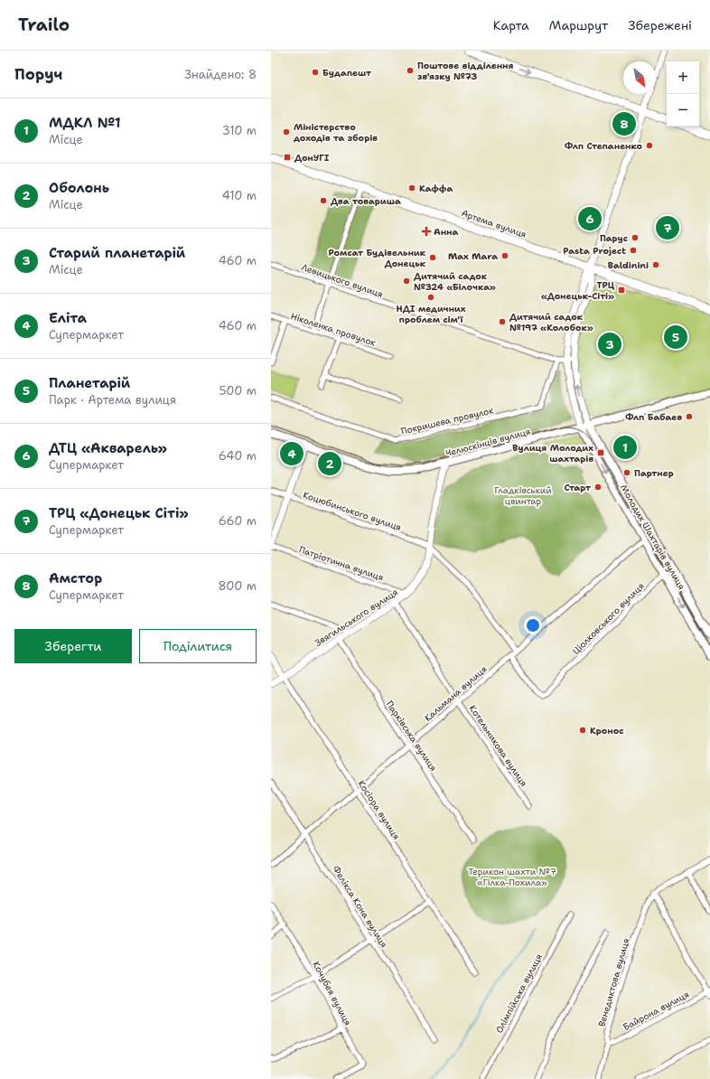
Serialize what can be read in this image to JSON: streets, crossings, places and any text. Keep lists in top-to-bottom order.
{
  "streets": {
    "main road": ["Артема вулиця", "Челюскінців вулиця", "Молодих Шахтарів вулиця"],
    "street": [
      "Левицького вулиця",
      "Ніколенка провулок",
      "Покришева провулок",
      "Коцюбинського вулиця",
      "Патріотична вулиця",
      "Звягильського вулиця",
      "Ціолковського вулиця",
      "Кальмана вулиця",
      "Парківська вулиця",
      "Котельникова вулиця",
      "Косіора вулиця",
      "Фелікса Кона вулиця",
      "Венедиктова вулиця",
      "Кочубея вулиця",
      "Олімпійська вулиця",
      "Байрона вулиця"
    ]
  },
  "crossings": [
    ["Левицького вулиця", "Покришева провулок"],
    ["Челюскінців вулиця", "Молодих Шахтарів вулиця"],
    ["Челюскінців вулиця", "Звягильського вулиця"],
    ["Коцюбинського вулиця", "Звягильського вулиця"],
    ["Молодих Шахтарів вулиця", "Ціолковського вулиця"],
    ["Молодих Шахтарів вулиця", "Кальмана вулиця"],
    ["Патріотична вулиця", "Звягильського вулиця"],
    ["Звягильського вулиця", "Парківська вулиця"],
    ["Звягильського вулиця", "Котельникова вулиця"],
    ["Звягильського вулиця", "Косіора вулиця"],
    ["Ціолковського вулиця", "Кальмана вулиця"],
    ["Кальмана вулиця", "Парківська вулиця"],
    ["Кальмана вулиця", "Котельникова вулиця"],
    ["Кальмана вулиця", "Косіора вулиця"],
    ["Кальмана вулиця", "Фелікса Кона вулиця"],
    ["Венедиктова вулиця", "Байрона вулиця"]
  ],
  "parks": ["Гладківський цвинтар", "Терикон шахти №7 «Гілка-Похила»"],
  "places": {
    "other": [
      "Поштове відділення зв'язку №73",
      "Будапешт",
      "Міністерство доходів та зборів",
      "Флп Степаненко",
      "Каффа",
      "Два товариша",
      "Парус",
      "Pasta Project",
      "Max Mara",
      "Ромсат Будівельник Донецьк",
      "Baldinini",
      "Дитячий садок №324 «Білочка»",
      "НДІ медичних проблем сім'ї",
      "Дитячий садок №197 «Колобок»",
      "Флп Бабаев",
      "Партнер",
      "Старт",
      "Кронос"
    ],
    "transit": ["ДонУГІ", "ТРЦ «Донецьк-Сіті»", "Вулиця Молодих шахтарів"],
    "health": ["Анна"]
  },
  "north": "bottom right",
  "page": {
    "header": "Trailo",
    "nav": ["Карта", "Маршрут", "Збережені"],
    "heading": ["Поруч", "Знайдено: 8"],
    "map_buttons": ["+", "−"],
    "list": [
      {
        "mark": "1",
        "name": "МДКЛ №1",
        "note": "Місце",
        "value": "310 m"
      },
      {
        "mark": "2",
        "name": "Оболонь",
        "note": "Місце",
        "value": "410 m"
      },
      {
        "mark": "3",
        "name": "Старий планетарій",
        "note": "Місце",
        "value": "460 m"
      },
      {
        "mark": "4",
        "name": "Еліта",
        "note": "Супермаркет",
        "value": "460 m"
      },
      {
        "mark": "5",
        "name": "Планетарій",
        "note": "Парк · Артема вулиця",
        "value": "500 m"
      },
      {
        "mark": "6",
        "name": "ДТЦ «Акварель»",
        "note": "Супермаркет",
        "value": "640 m"
      },
      {
        "mark": "7",
        "name": "ТРЦ «Донецьк Сіті»",
        "note": "Супермаркет",
        "value": "660 m"
      },
      {
        "mark": "8",
        "name": "Амстор",
        "note": "Супермаркет",
        "value": "800 m"
      }
    ],
    "pins": [
      "8",
      "6",
      "7",
      "5",
      "3",
      "1",
      "4",
      "2"
    ],
    "buttons": ["Зберегти", "Поділитися"]
  }
}
